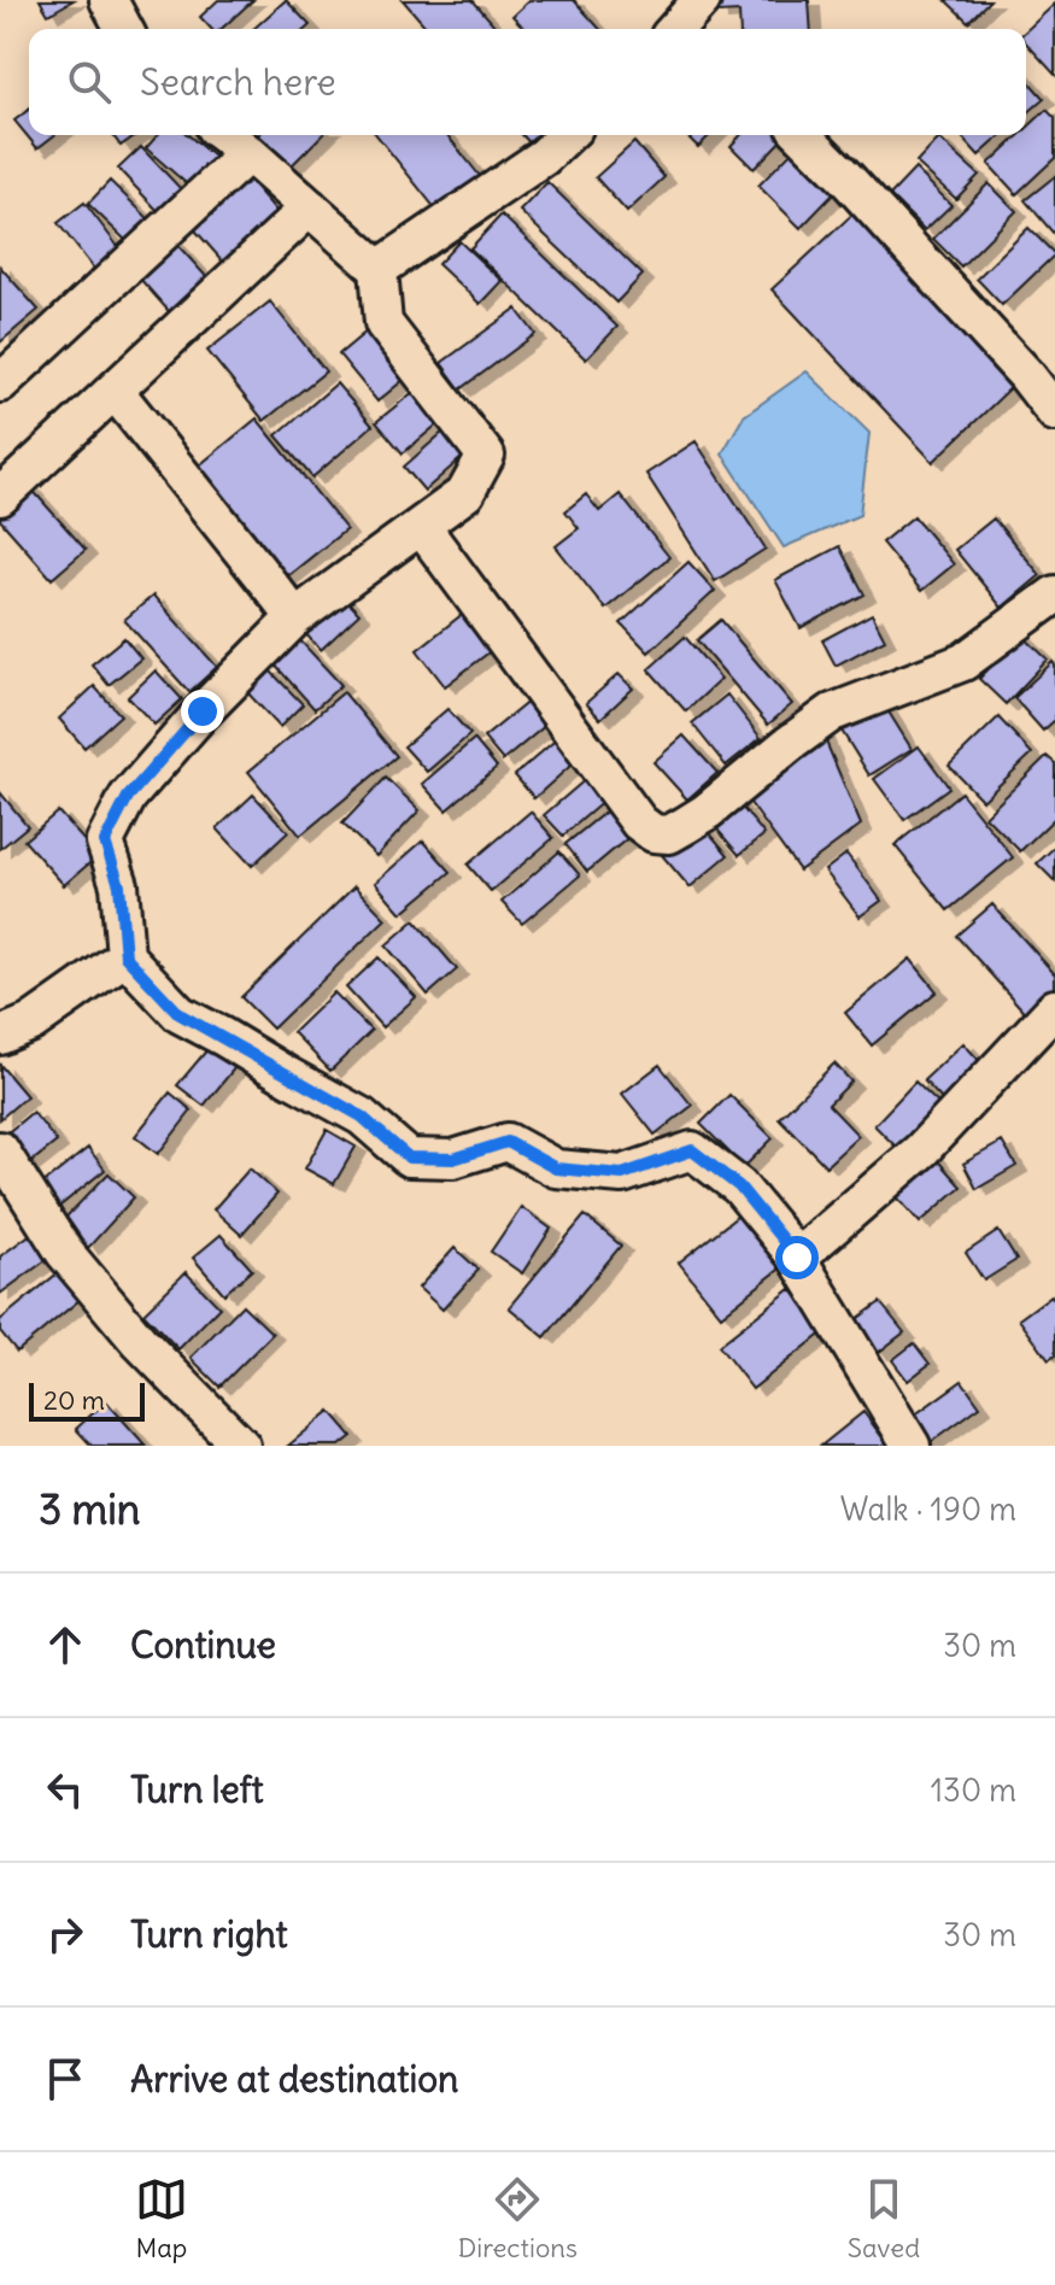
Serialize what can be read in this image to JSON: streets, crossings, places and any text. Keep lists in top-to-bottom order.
{
  "scale_bar": "20 m",
  "page": {
    "search": "Search here",
    "scale": "20 m",
    "heading": ["3 min", "Walk · 190 m"],
    "list": [
      ["Continue", "30 m"],
      ["Turn left", "130 m"],
      ["Turn right", "30 m"],
      "Arrive at destination"
    ],
    "nav": ["Map", "Directions", "Saved"]
  }
}
